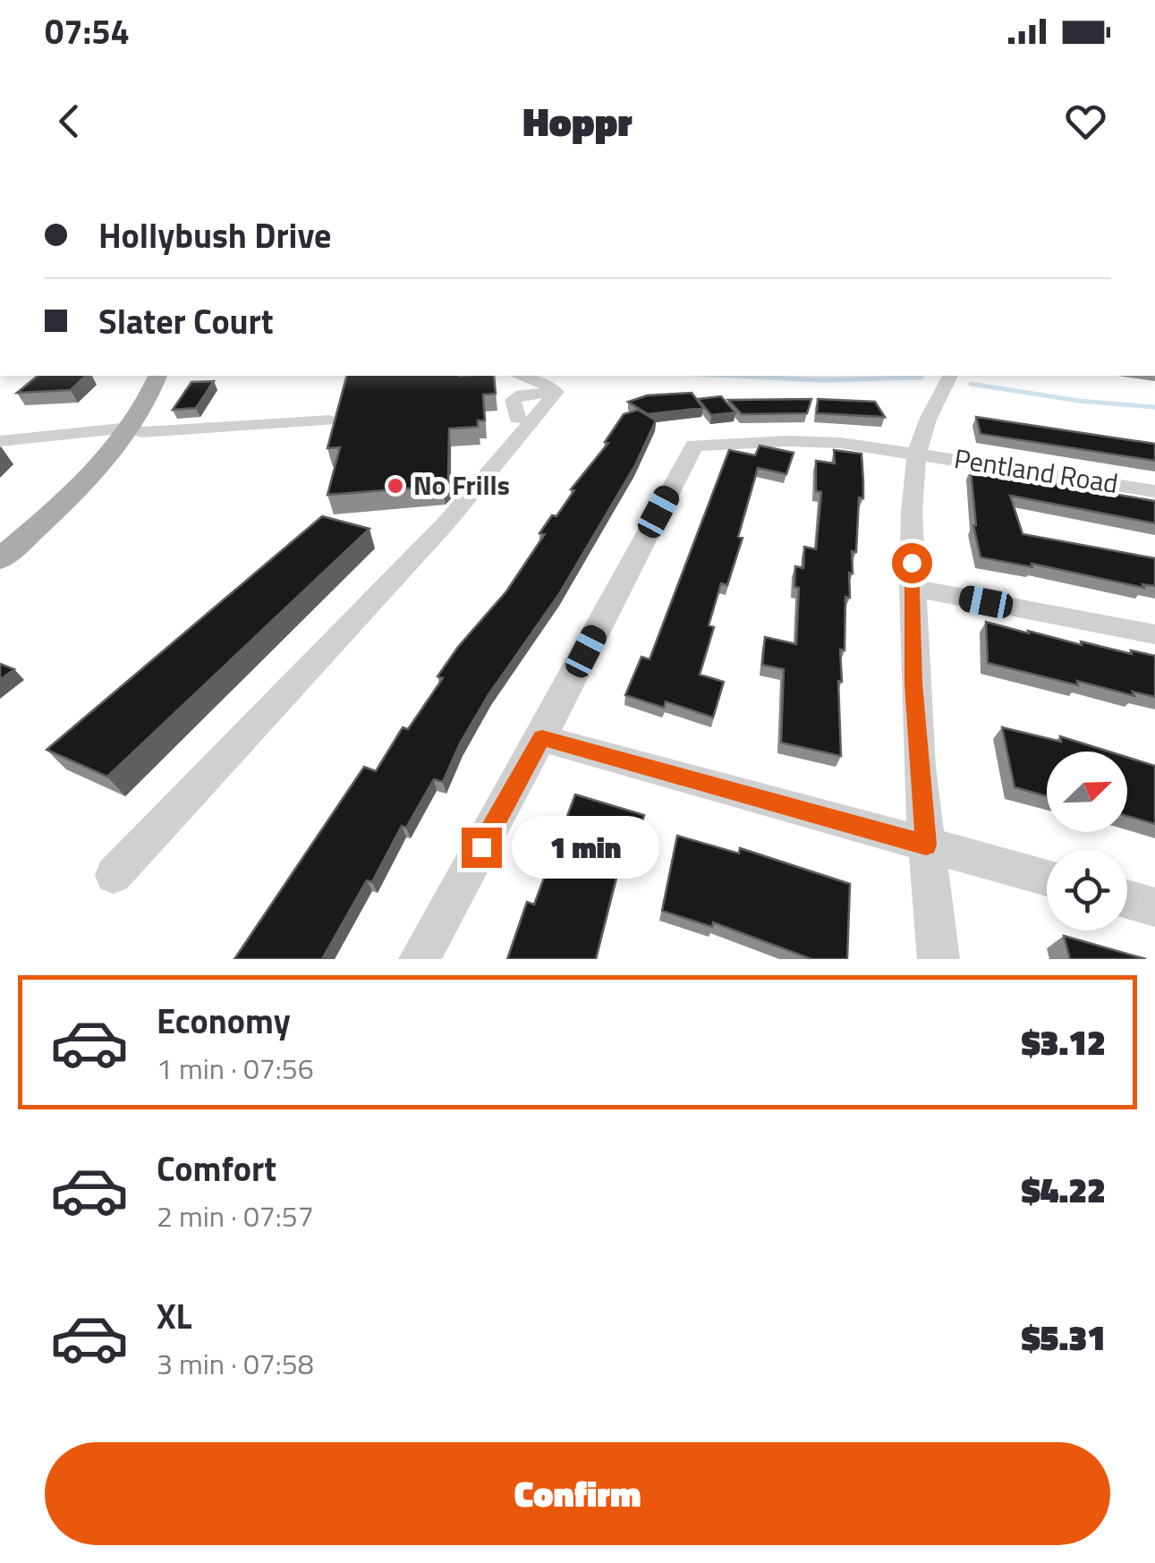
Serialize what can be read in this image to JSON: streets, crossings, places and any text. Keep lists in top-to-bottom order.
{
  "streets": {
    "street": ["Pentland Road"]
  },
  "places": ["No Frills"],
  "north": "top right",
  "page": {
    "status": "07:54",
    "header": "Hoppr",
    "banner": ["Hollybush Drive", "Slater Court"],
    "bubble": "1 min",
    "list": [
      {
        "name": "Economy",
        "note": "1 min · 07:56",
        "value": "$3.12"
      },
      {
        "name": "Comfort",
        "note": "2 min · 07:57",
        "value": "$4.22"
      },
      {
        "name": "XL",
        "note": "3 min · 07:58",
        "value": "$5.31"
      }
    ],
    "buttons": "Confirm"
  }
}
